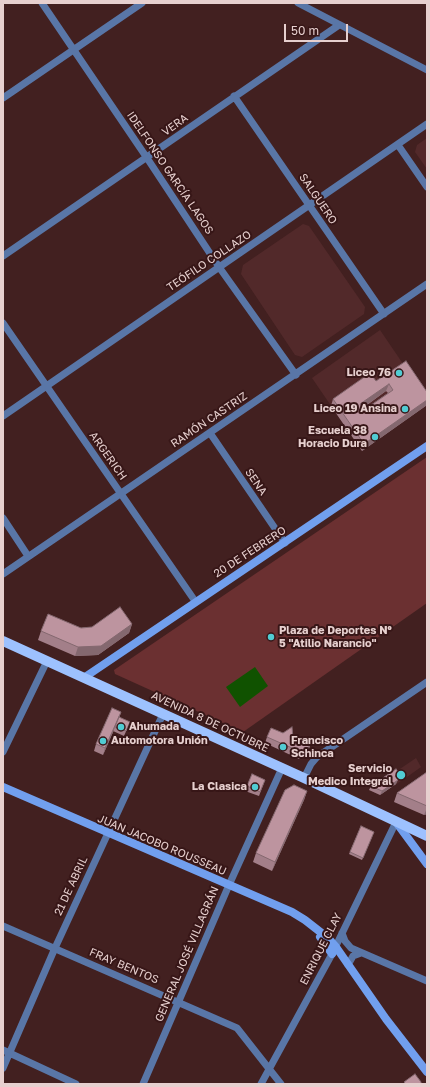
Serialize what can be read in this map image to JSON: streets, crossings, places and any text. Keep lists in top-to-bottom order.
{
  "streets": {
    "main road": ["AVENIDA 8 DE OCTUBRE"],
    "street": [
      "VERA",
      "IDELFONSO GARCÍA LAGOS",
      "SALGUERO",
      "TEÓFILO COLLAZO",
      "RAMÓN CASTRIZ",
      "ARGERICH",
      "SENA",
      "20 DE FEBRERO",
      "JUAN JACOBO ROUSSEAU",
      "21 DE ABRIL",
      "ENRIQUE CLAY",
      "GENERAL JOSÉ VILLAGRÁN",
      "FRAY BENTOS"
    ]
  },
  "crossings": [
    ["VERA", "IDELFONSO GARCÍA LAGOS"],
    ["VERA", "SALGUERO"],
    ["IDELFONSO GARCÍA LAGOS", "TEÓFILO COLLAZO"],
    ["IDELFONSO GARCÍA LAGOS", "RAMÓN CASTRIZ"],
    ["SALGUERO", "TEÓFILO COLLAZO"],
    ["SALGUERO", "RAMÓN CASTRIZ"],
    ["TEÓFILO COLLAZO", "ARGERICH"],
    ["RAMÓN CASTRIZ", "ARGERICH"],
    ["RAMÓN CASTRIZ", "SENA"],
    ["ARGERICH", "20 DE FEBRERO"],
    ["SENA", "20 DE FEBRERO"],
    ["20 DE FEBRERO", "AVENIDA 8 DE OCTUBRE"],
    ["AVENIDA 8 DE OCTUBRE", "21 DE ABRIL"],
    ["AVENIDA 8 DE OCTUBRE", "ENRIQUE CLAY"],
    ["AVENIDA 8 DE OCTUBRE", "GENERAL JOSÉ VILLAGRÁN"],
    ["JUAN JACOBO ROUSSEAU", "21 DE ABRIL"],
    ["JUAN JACOBO ROUSSEAU", "ENRIQUE CLAY"],
    ["JUAN JACOBO ROUSSEAU", "GENERAL JOSÉ VILLAGRÁN"],
    ["21 DE ABRIL", "FRAY BENTOS"],
    ["ENRIQUE CLAY", "FRAY BENTOS"],
    ["GENERAL JOSÉ VILLAGRÁN", "FRAY BENTOS"]
  ],
  "places": [
    "Liceo 76",
    "Liceo 19 Ansina",
    "Escuela 38 Horacio Dura",
    "Plaza de Deportes Nº 5 \"Atilio Narancio\"",
    "Ahumada",
    "Automotora Unión",
    "Francisco Schinca",
    "Servicio Medico Integral",
    "La Clasica"
  ],
  "scale_bar": "50 m"
}
